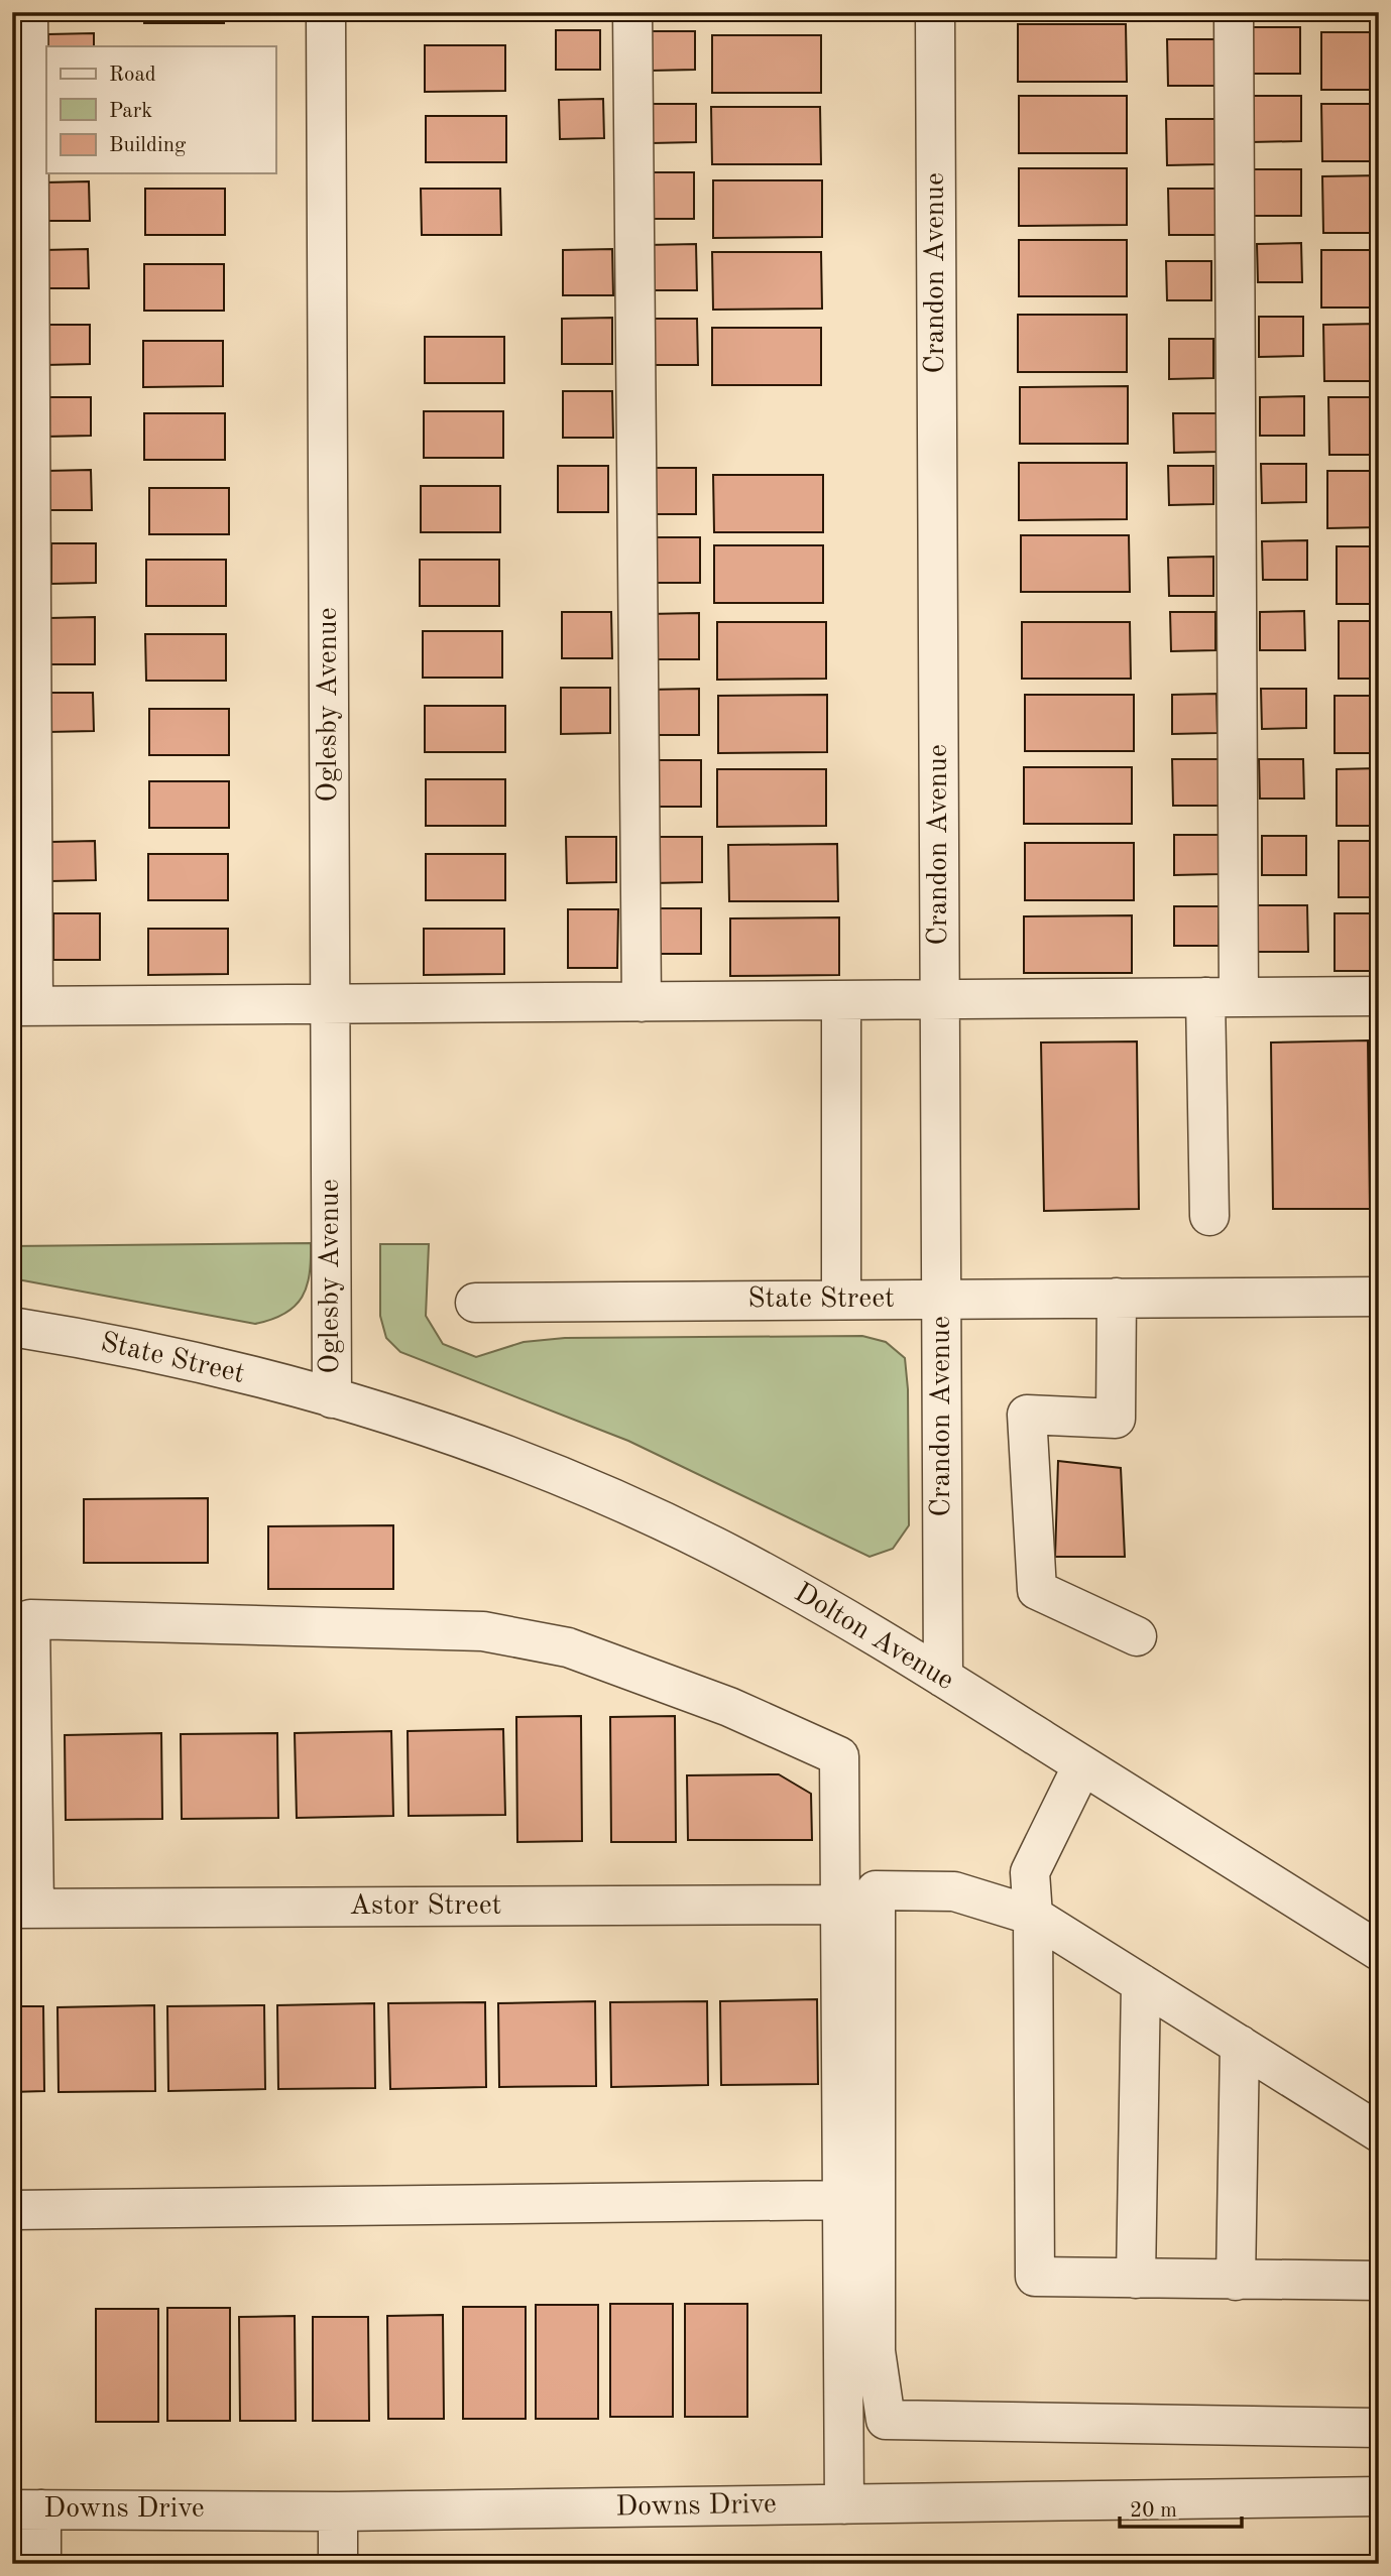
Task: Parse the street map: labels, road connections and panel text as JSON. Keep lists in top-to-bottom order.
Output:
{
  "streets": {
    "street": [
      "Crandon Avenue",
      "Oglesby Avenue",
      "State Street",
      "Dolton Avenue",
      "Astor Street",
      "Downs Drive"
    ]
  },
  "crossings": [
    ["Crandon Avenue", "State Street"],
    ["Crandon Avenue", "Dolton Avenue"],
    ["Oglesby Avenue", "State Street"],
    ["Oglesby Avenue", "Dolton Avenue"],
    ["State Street", "Dolton Avenue"]
  ],
  "legend": ["Road", "Park", "Building"],
  "scale_bar": "20 m"
}
